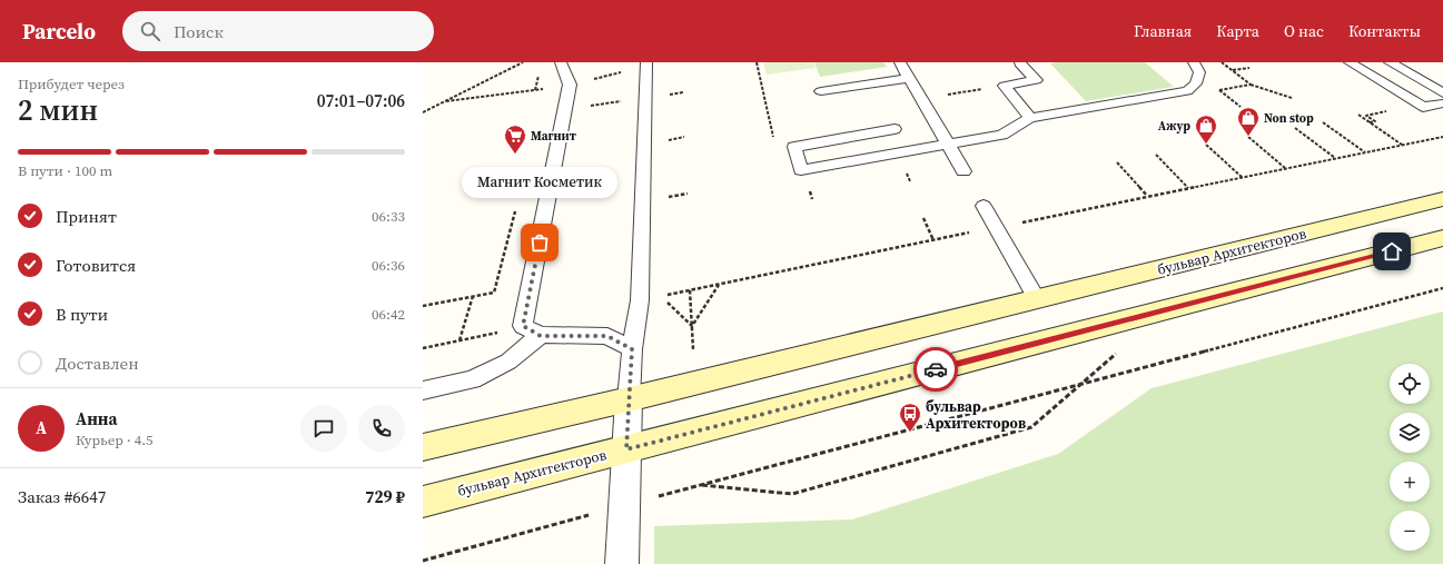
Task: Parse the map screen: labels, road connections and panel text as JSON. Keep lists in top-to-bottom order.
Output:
{
  "streets": {
    "main road": ["бульвар Архитекторов"]
  },
  "places": {
    "shop": ["Non stop", "Ажур"],
    "supermarket": ["Магнит"],
    "other": ["Магнит Косметик"],
    "bus stop": ["бульвар Архитекторов"]
  },
  "page": {
    "header": "Parcelo",
    "search": "Поиск",
    "nav": [
      "Главная",
      "Карта",
      "О нас",
      "Контакты"
    ],
    "heading": ["2 мин", "Прибудет через", "07:01–07:06"],
    "panel": [
      "Анна",
      "Курьер · 4.5",
      "Заказ #6647",
      "729 ₽"
    ],
    "bar": "В пути · 100 m",
    "bubble": "Магнит Косметик",
    "list": [
      ["Принят", "06:33"],
      ["Готовится", "06:36"],
      ["В пути", "06:42"],
      "Доставлен"
    ],
    "map_buttons": ["+", "−"],
    "round": "А"
  }
}
